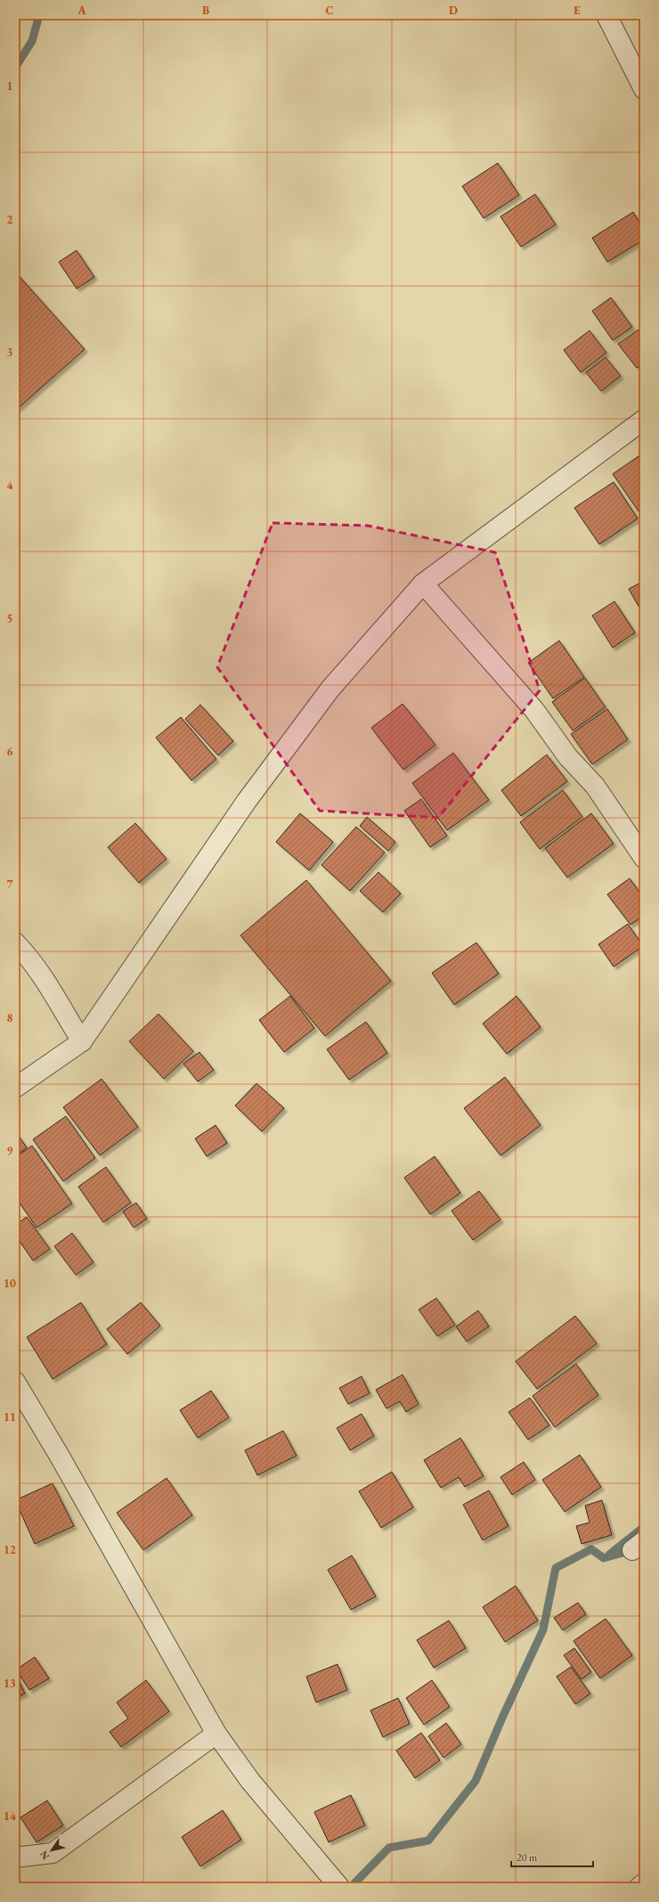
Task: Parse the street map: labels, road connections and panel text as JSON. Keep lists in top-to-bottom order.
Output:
{
  "scale_bar": "20 m",
  "north": "bottom left",
  "grid": {
    "columns": [
      "A",
      "B",
      "C",
      "D",
      "E"
    ],
    "rows": [
      "1",
      "2",
      "3",
      "4",
      "5",
      "6",
      "7",
      "8",
      "9",
      "10",
      "11",
      "12",
      "13",
      "14"
    ]
  }
}
